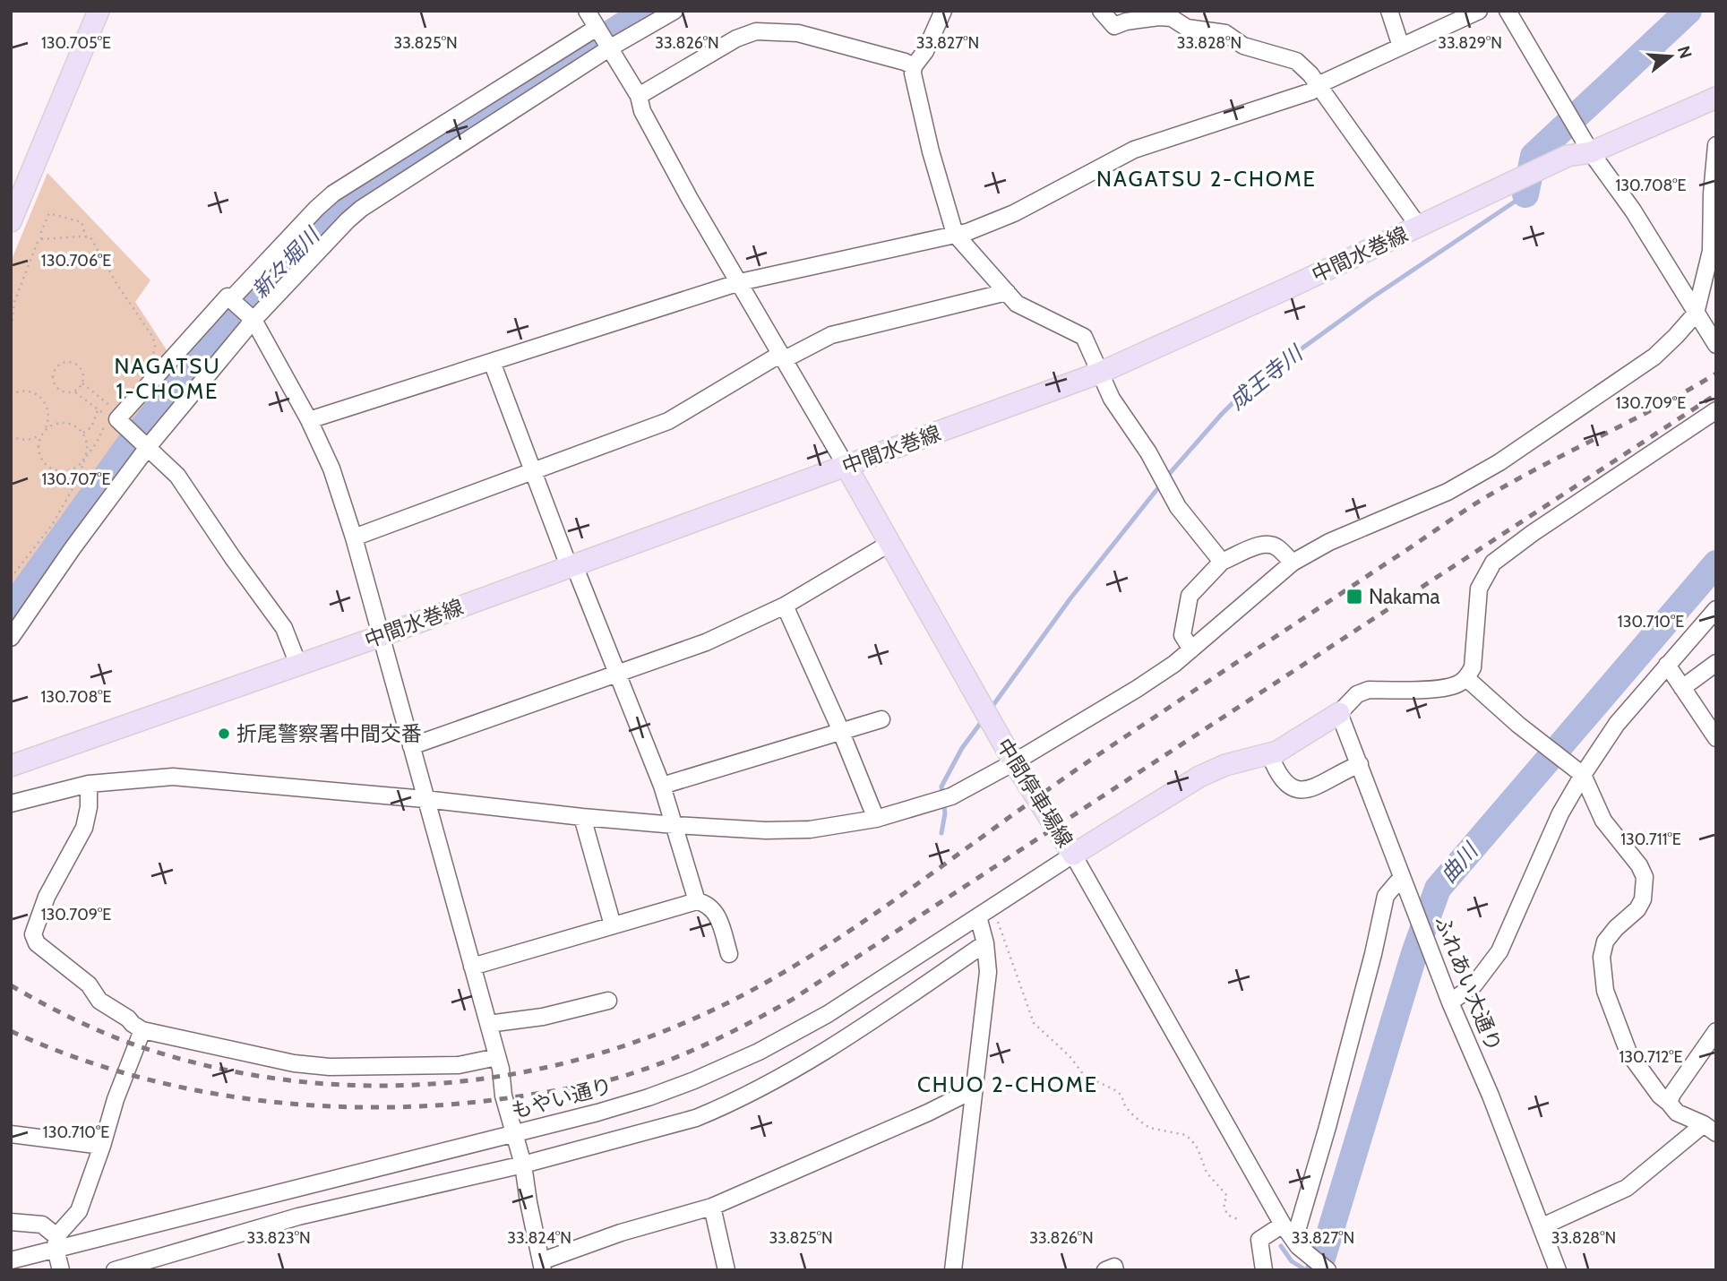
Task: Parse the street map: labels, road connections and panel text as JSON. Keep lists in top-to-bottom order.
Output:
{
  "streets": {
    "main road": ["中間水巻線", "中間停車場線"],
    "street": ["ふれあい大通り", "もやい通り"]
  },
  "crossings": [
    ["中間水巻線", "中間停車場線"],
    ["中間停車場線", "ふれあい大通り"],
    ["中間停車場線", "もやい通り"]
  ],
  "districts": ["NAGATSU 2-CHOME", "NAGATSU 1-CHOME", "CHUO 2-CHOME"],
  "water": ["新々堀川", "成王寺川", "曲川"],
  "places": {
    "transit": ["Nakama"],
    "other": ["折尾警察署中間交番"]
  },
  "north": "right",
  "coordinates": [
    "130.705°E",
    "33.825°N",
    "33.826°N",
    "33.827°N",
    "33.828°N",
    "33.829°N",
    "130.708°E",
    "130.706°E",
    "130.709°E",
    "130.707°E",
    "130.710°E",
    "130.711°E",
    "130.712°E",
    "33.823°N",
    "33.824°N"
  ]
}
